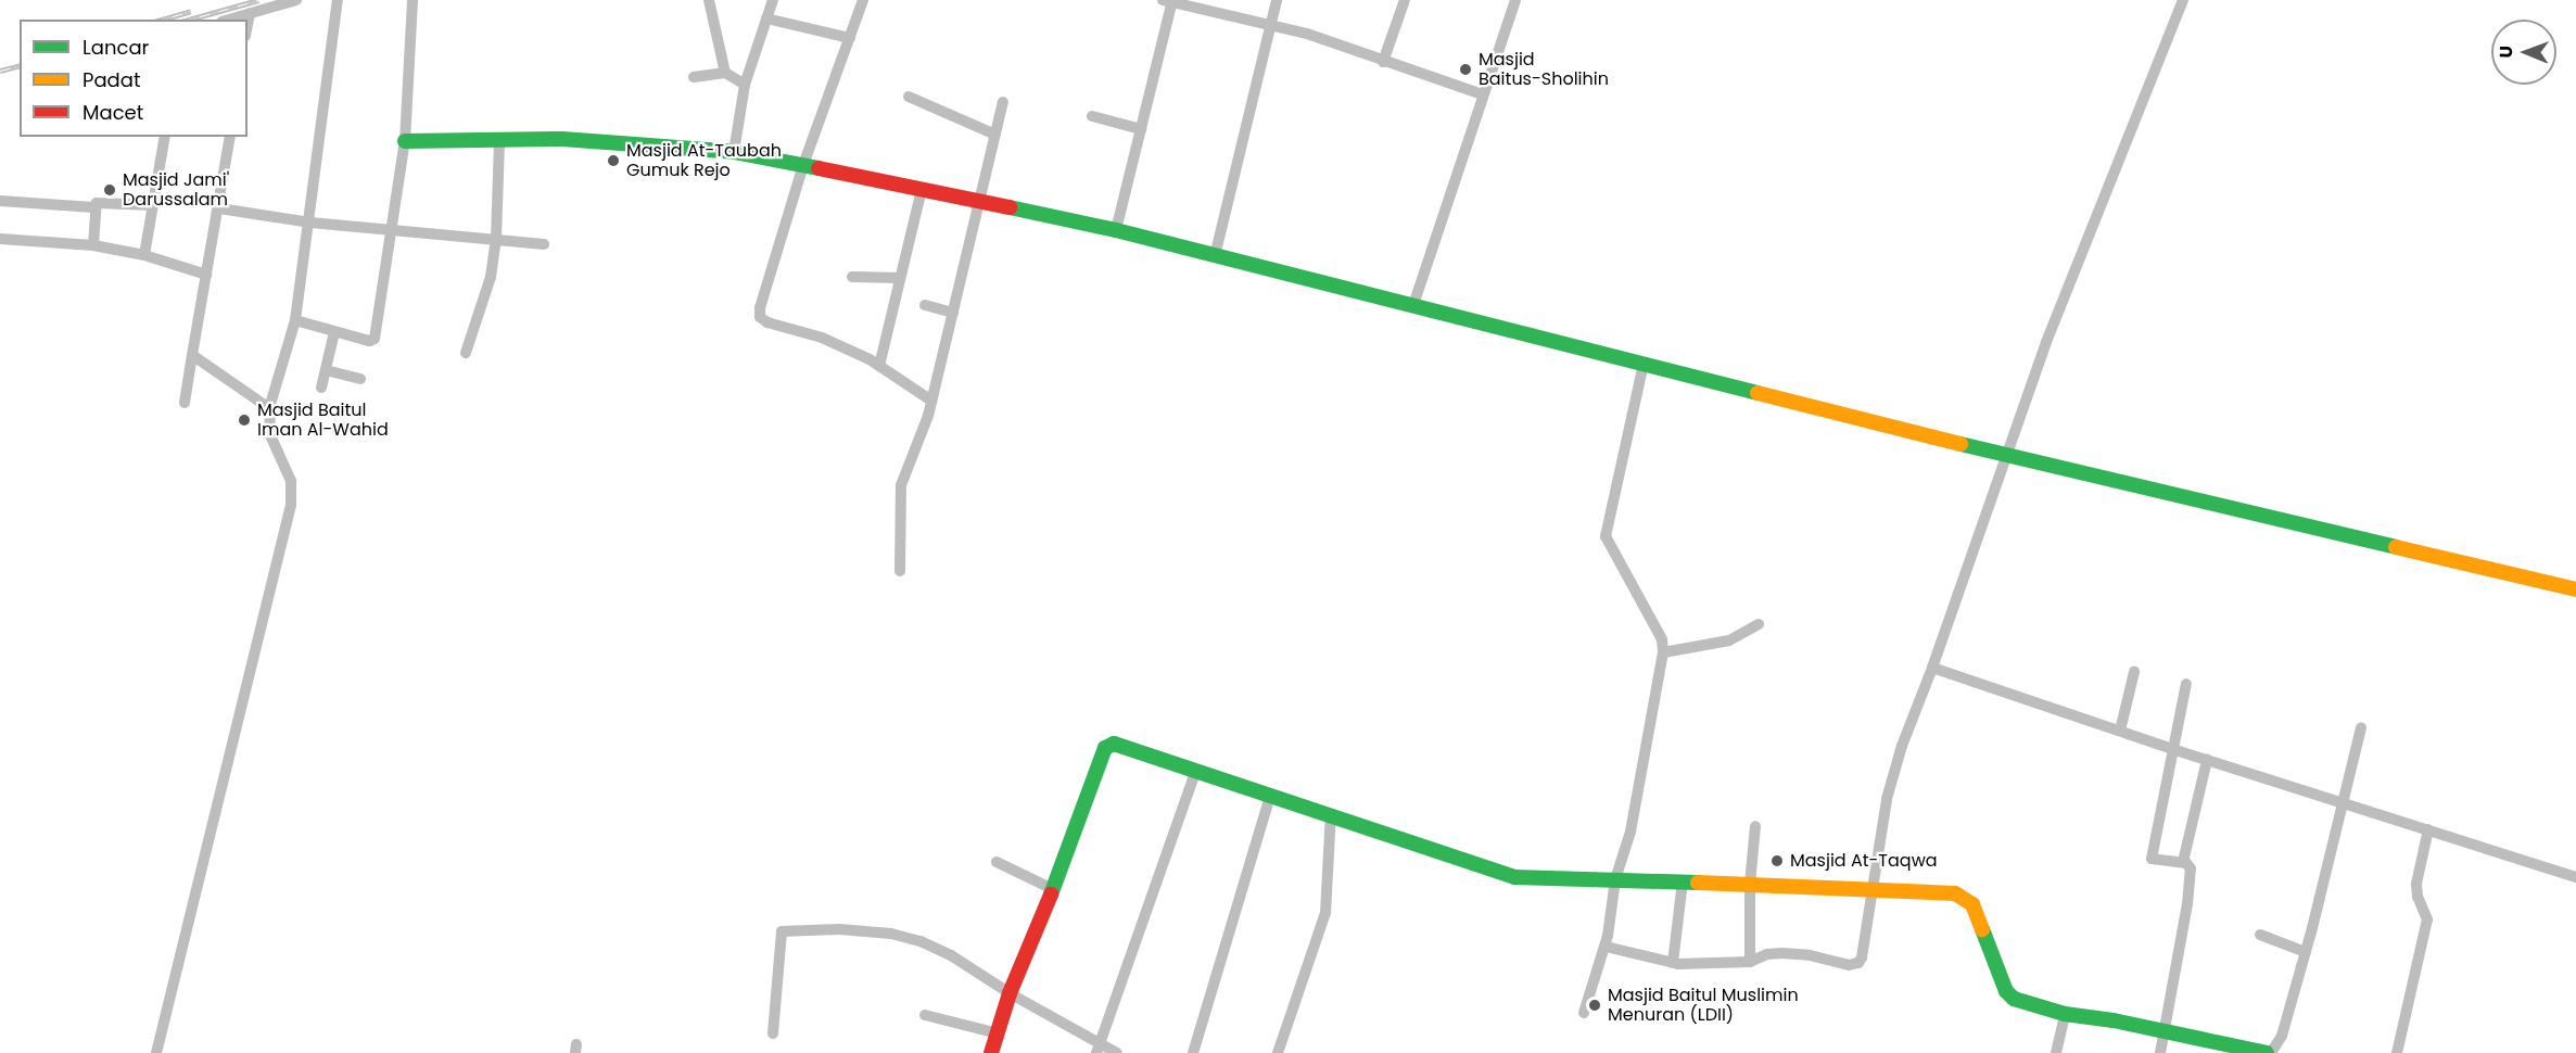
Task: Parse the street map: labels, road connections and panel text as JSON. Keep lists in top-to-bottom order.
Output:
{
  "places": [
    "Masjid Baitus-Sholihin",
    "Masjid At-Taubah Gumuk Rejo",
    "Masjid Jami' Darussalam",
    "Masjid Baitul Iman Al-Wahid",
    "Masjid At-Taqwa",
    "Masjid Baitul Muslimin Menuran (LDII)"
  ],
  "legend": ["Lancar", "Padat", "Macet"],
  "north": "left"
}
